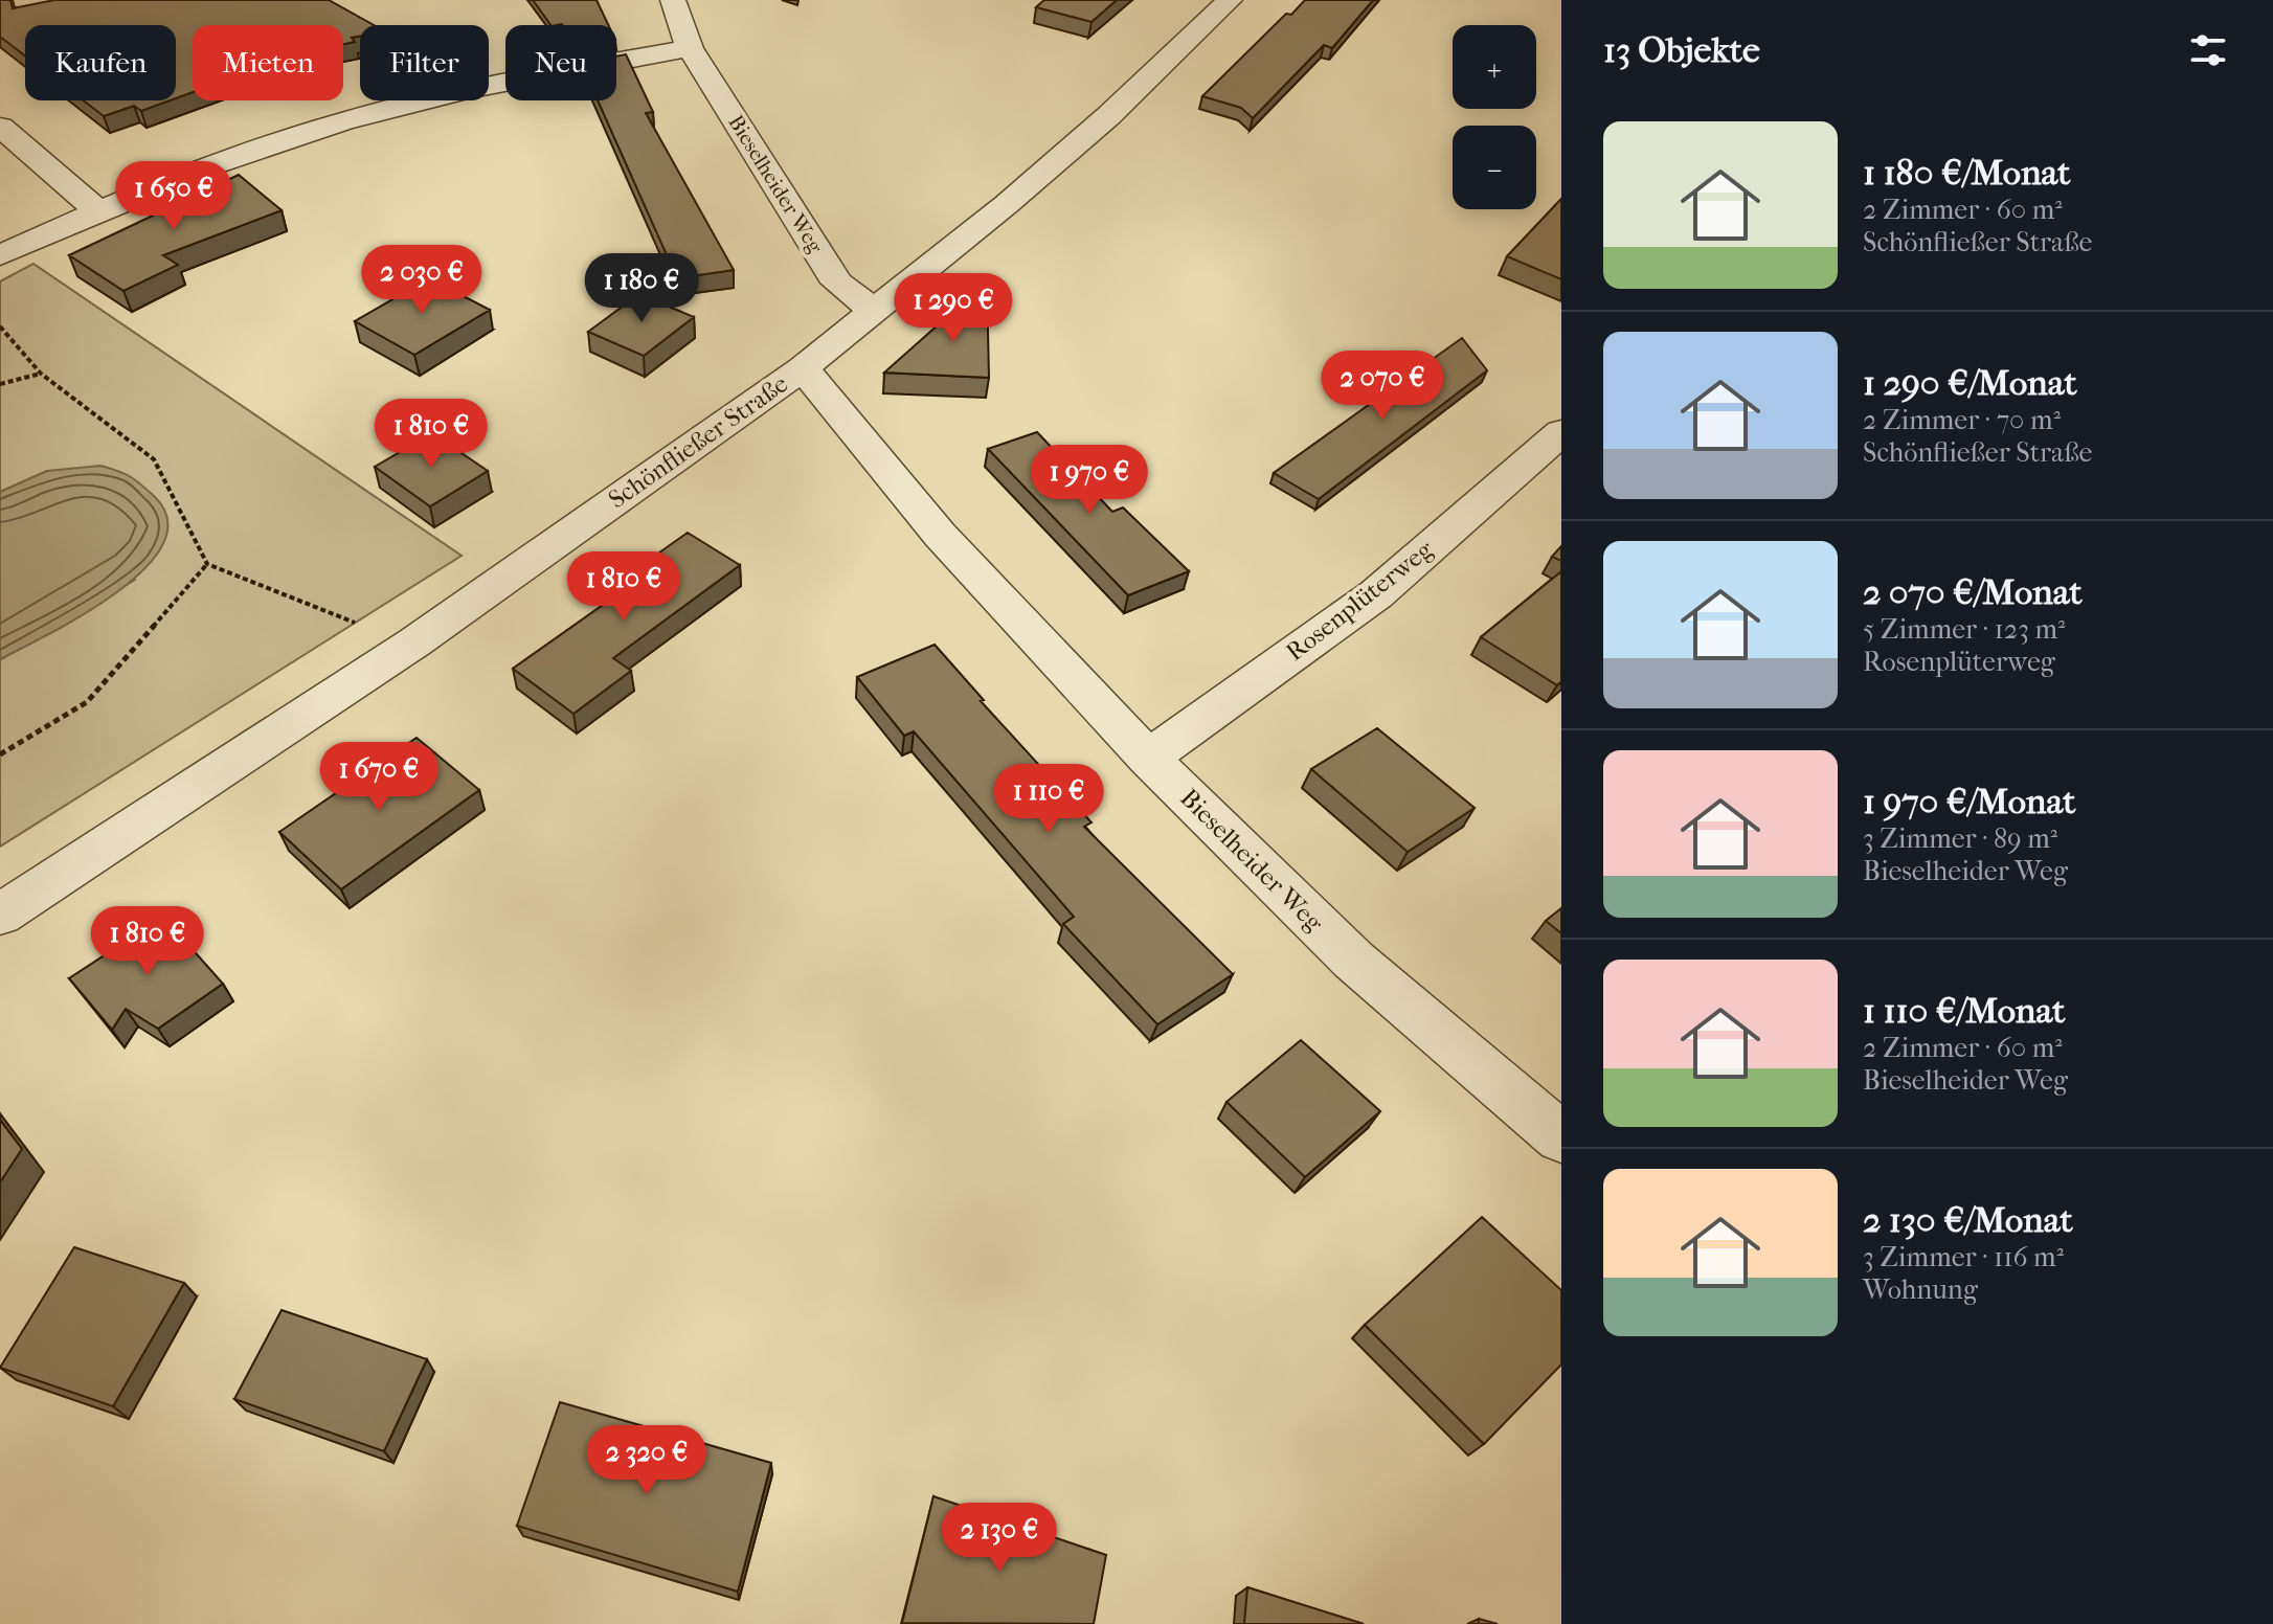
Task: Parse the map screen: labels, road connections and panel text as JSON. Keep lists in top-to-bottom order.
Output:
{
  "streets": {
    "street": ["Bieselheider Weg", "Schönfließer Straße", "Rosenplüterweg"]
  },
  "crossings": [
    ["Bieselheider Weg", "Schönfließer Straße"],
    ["Bieselheider Weg", "Rosenplüterweg"]
  ],
  "page": {
    "heading": "13 Objekte",
    "map_buttons": ["+", "−"],
    "chip": [
      "Kaufen",
      "Mieten",
      "Filter",
      "Neu"
    ],
    "list": [
      {
        "name": "1 180 €/Monat",
        "note": "2 Zimmer · 60 m² · Schönfließer Straße"
      },
      {
        "name": "1 290 €/Monat",
        "note": "2 Zimmer · 70 m² · Schönfließer Straße"
      },
      {
        "name": "2 070 €/Monat",
        "note": "5 Zimmer · 123 m² · Rosenplüterweg"
      },
      {
        "name": "1 970 €/Monat",
        "note": "3 Zimmer · 89 m² · Bieselheider Weg"
      },
      {
        "name": "1 110 €/Monat",
        "note": "2 Zimmer · 60 m² · Bieselheider Weg"
      },
      {
        "name": "2 130 €/Monat",
        "note": "3 Zimmer · 116 m² · Wohnung"
      }
    ],
    "price": [
      "1 650 €",
      "2 030 €",
      "1 180 €",
      "1 290 €",
      "2 070 €",
      "1 810 €",
      "1 970 €",
      "1 810 €",
      "1 670 €",
      "1 110 €",
      "1 810 €",
      "2 320 €",
      "2 130 €"
    ]
  }
}
